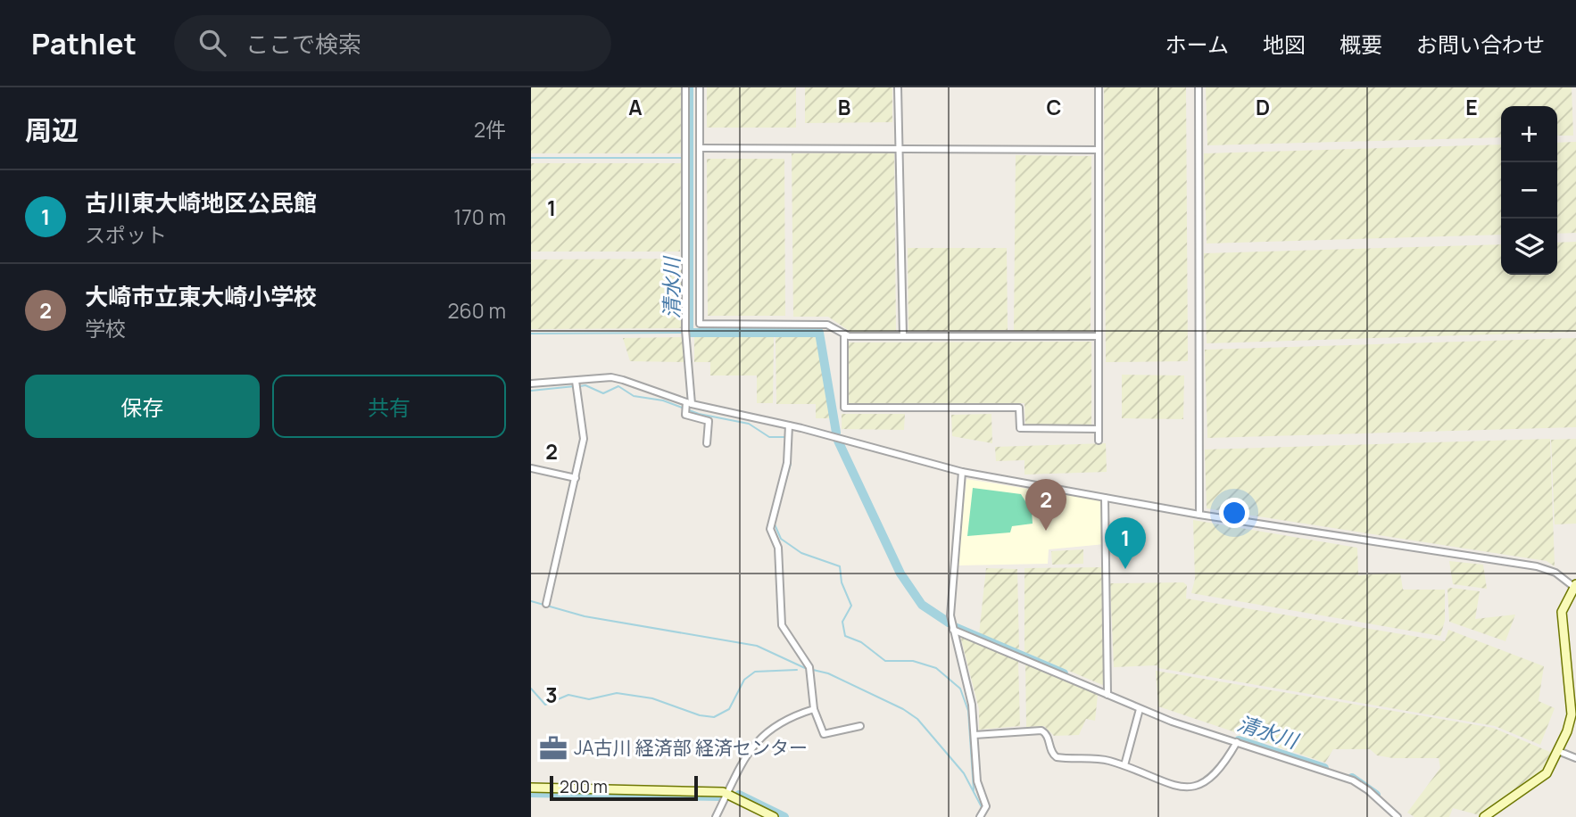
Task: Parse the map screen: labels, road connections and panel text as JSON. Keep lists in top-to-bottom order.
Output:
{
  "water": ["清水川"],
  "places": {
    "office": ["JA古川 経済部 経済センター"]
  },
  "scale_bar": "200 m",
  "page": {
    "header": "Pathlet",
    "search": "ここで検索",
    "nav": [
      "ホーム",
      "地図",
      "概要",
      "お問い合わせ"
    ],
    "heading": ["周辺", "2件"],
    "map_buttons": ["+", "−"],
    "list": [
      {
        "mark": "1",
        "name": "古川東大崎地区公民館",
        "note": "スポット",
        "value": "170 m"
      },
      {
        "mark": "2",
        "name": "大崎市立東大崎小学校",
        "note": "学校",
        "value": "260 m"
      }
    ],
    "buttons": ["保存", "共有"],
    "pins": ["2", "1"],
    "scale": "200 m"
  },
  "grid": {
    "columns": [
      "A",
      "B",
      "C",
      "D",
      "E"
    ],
    "rows": ["1", "2", "3"]
  }
}
